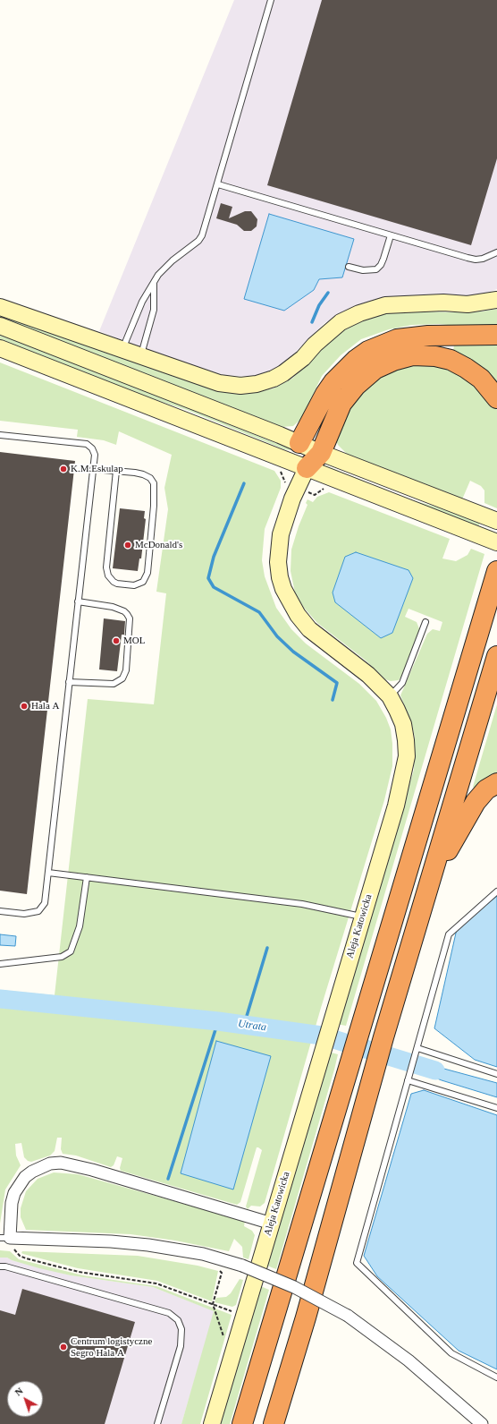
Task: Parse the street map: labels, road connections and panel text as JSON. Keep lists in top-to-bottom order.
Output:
{
  "streets": {
    "street": ["Aleja Katowicka"]
  },
  "water": ["Utrata"],
  "places": [
    "K.M.Eskulap",
    "McDonald's",
    "MOL",
    "Hala A",
    "Centrum logistyczne Segro Hala A"
  ],
  "north": "top left"
}
